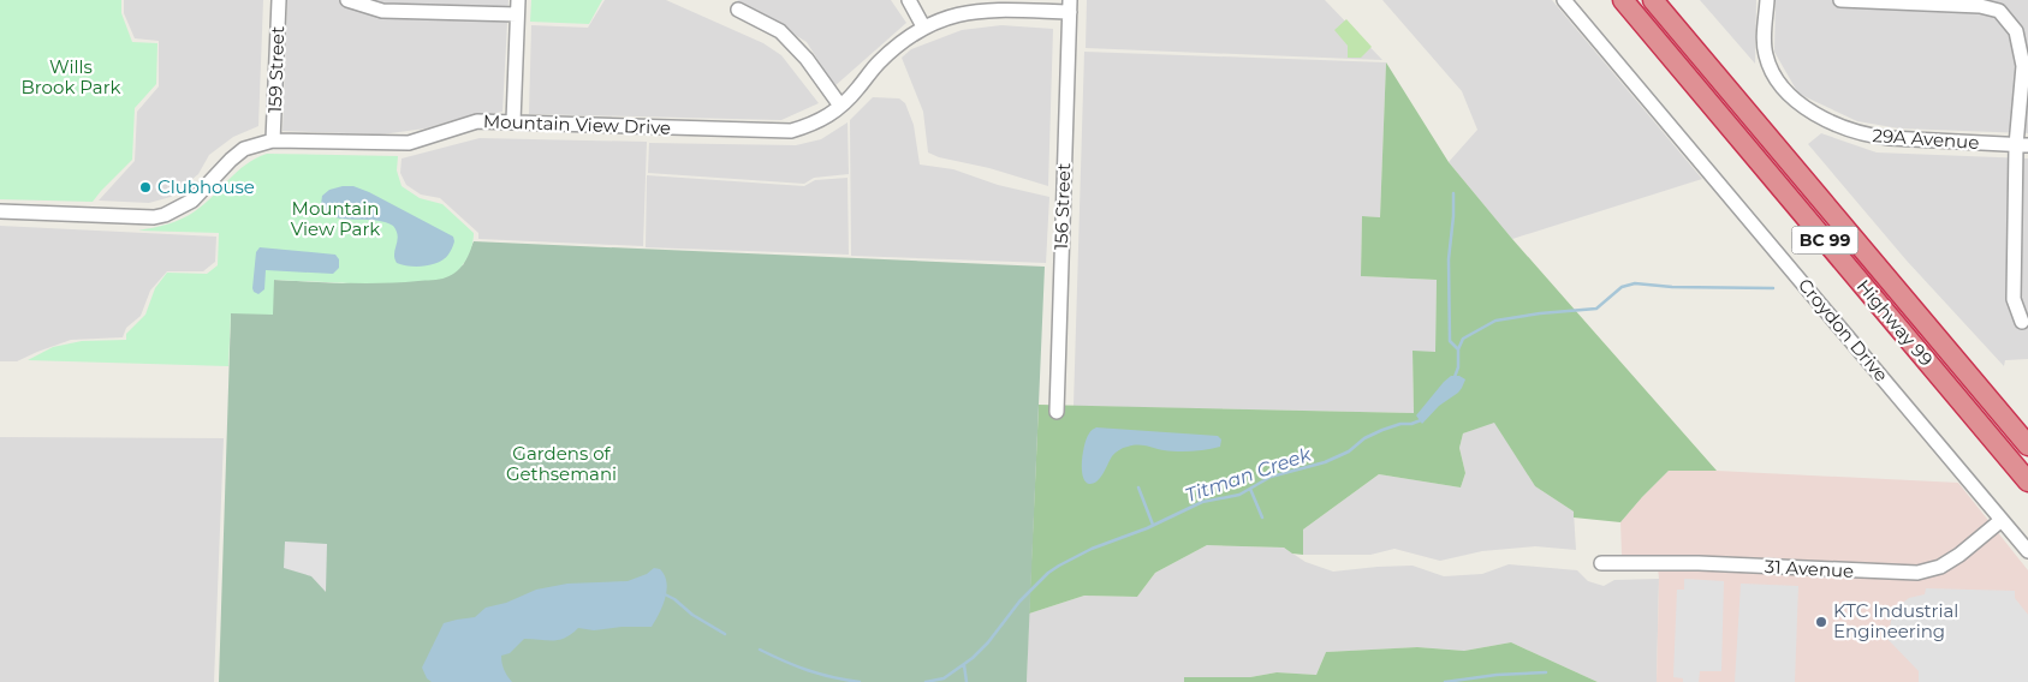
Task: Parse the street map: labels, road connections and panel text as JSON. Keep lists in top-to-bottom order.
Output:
{
  "streets": {
    "highway": ["BC 99", "Highway 99"],
    "street": [
      "159 Street",
      "Mountain View Drive",
      "29A Avenue",
      "156 Street",
      "Croydon Drive",
      "31 Avenue"
    ]
  },
  "crossings": [
    ["159 Street", "Mountain View Drive"],
    ["Mountain View Drive", "156 Street"],
    ["Croydon Drive", "31 Avenue"]
  ],
  "water": ["Titman Creek"],
  "parks": ["Wills Brook Park", "Mountain View Park", "Gardens of Gethsemani"],
  "places": ["Clubhouse", "KTC Industrial Engineering"]
}
